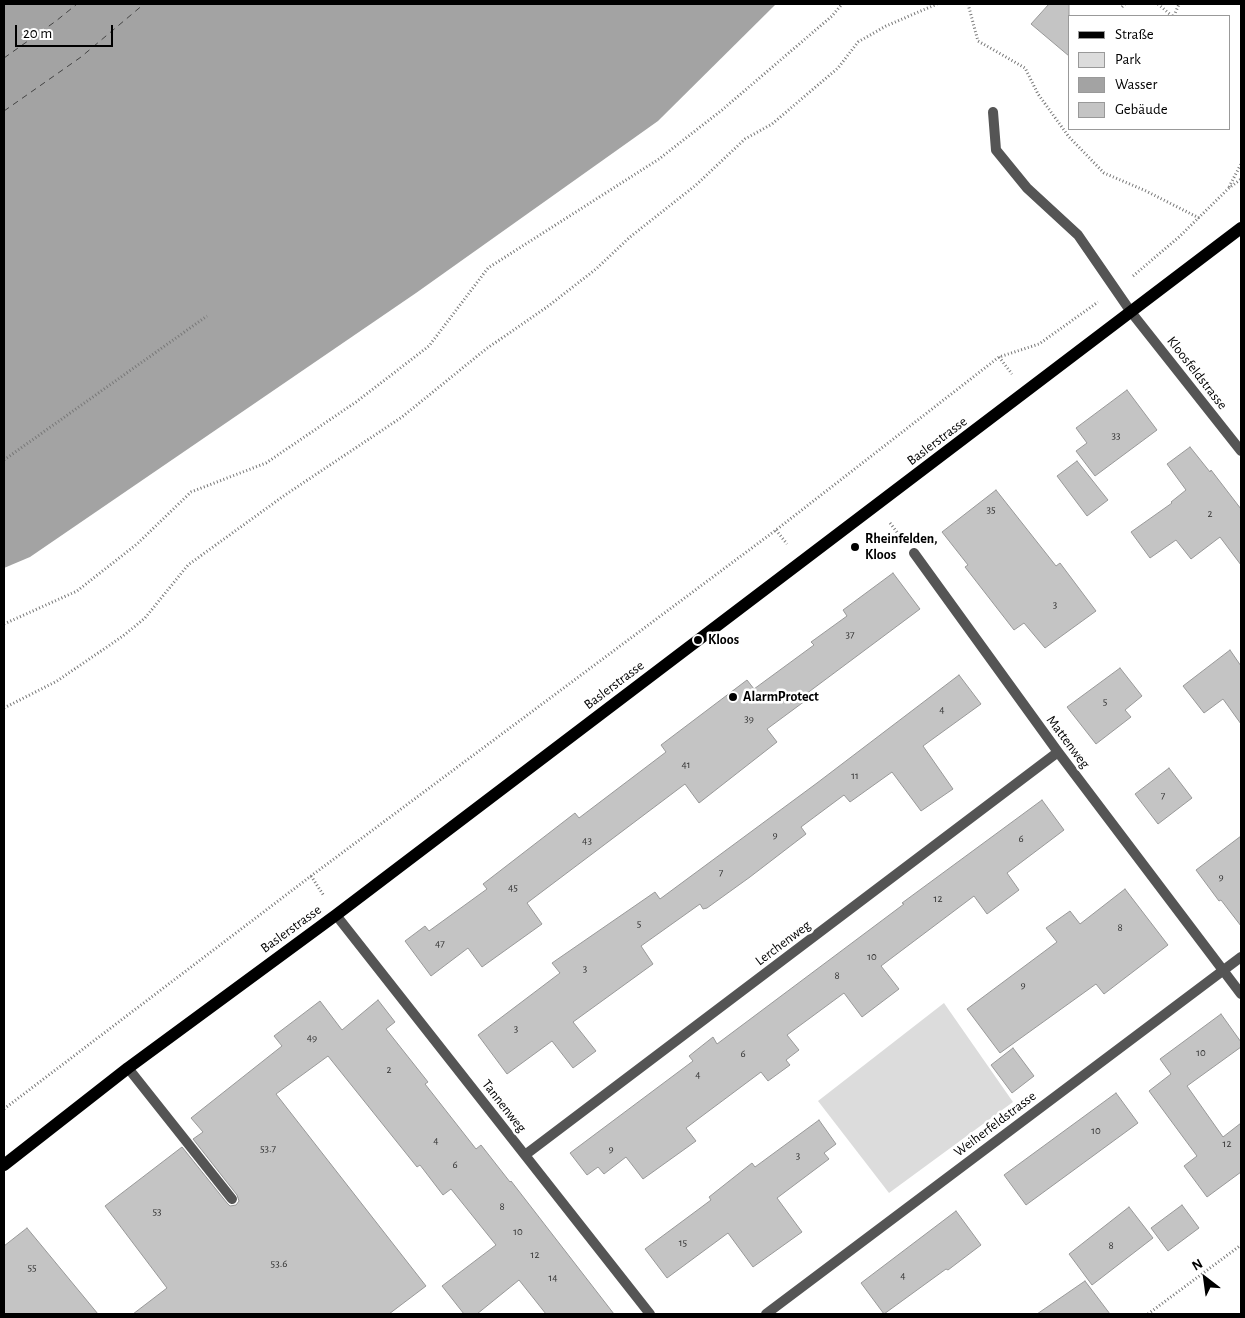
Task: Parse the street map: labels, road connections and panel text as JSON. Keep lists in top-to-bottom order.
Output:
{
  "streets": {
    "main road": ["Baslerstrasse"],
    "street": [
      "Kloosfeldstrasse",
      "Mattenweg",
      "Lerchenweg",
      "Tannenweg",
      "Weiherfeldstrasse"
    ]
  },
  "crossings": [
    ["Kloosfeldstrasse", "Baslerstrasse"],
    ["Baslerstrasse", "Tannenweg"],
    ["Mattenweg", "Lerchenweg"],
    ["Mattenweg", "Weiherfeldstrasse"],
    ["Lerchenweg", "Tannenweg"]
  ],
  "places": ["Rheinfelden, Kloos", "Kloos", "AlarmProtect"],
  "house_numbers": [
    "33",
    "35",
    "2",
    "3",
    "37",
    "5",
    "4",
    "39",
    "41",
    "11",
    "7",
    "9",
    "6",
    "43",
    "7",
    "9",
    "45",
    "12",
    "5",
    "8",
    "47",
    "10",
    "3",
    "8",
    "9",
    "3",
    "49",
    "10",
    "6",
    "2",
    "4",
    "10",
    "4",
    "12",
    "53.7",
    "9",
    "3",
    "6",
    "8",
    "53",
    "10",
    "15",
    "8",
    "12",
    "53.6",
    "55",
    "4",
    "14"
  ],
  "legend": [
    "Straße",
    "Park",
    "Wasser",
    "Gebäude"
  ],
  "scale_bar": "20 m",
  "north": "top left"
}
